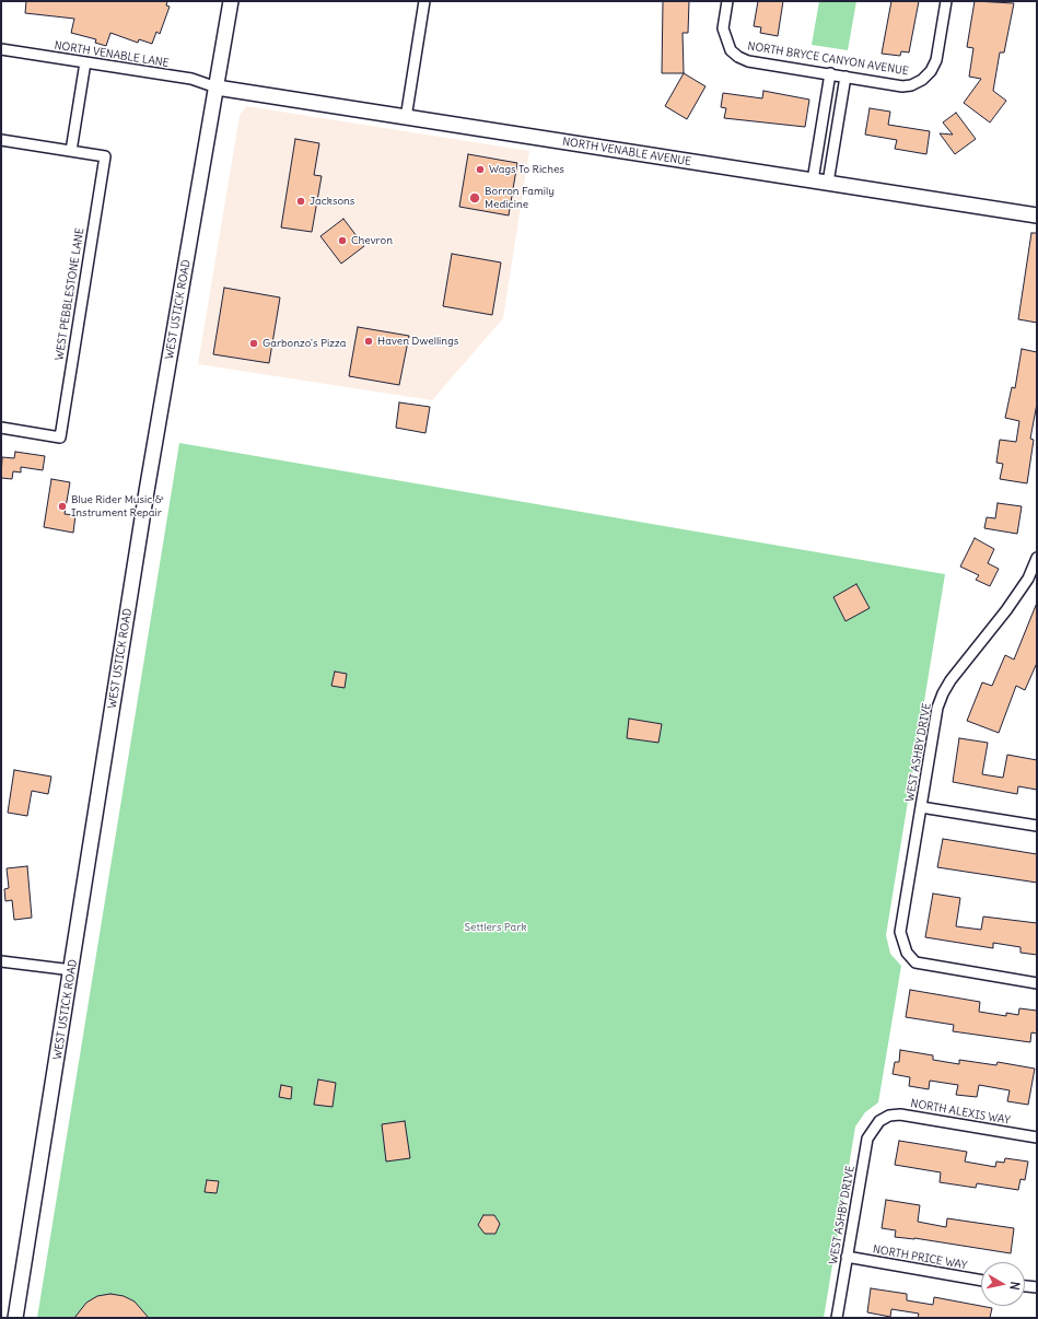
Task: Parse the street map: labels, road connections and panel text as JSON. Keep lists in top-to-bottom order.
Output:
{
  "streets": {
    "main road": ["NORTH VENABLE AVENUE", "WEST USTICK ROAD"],
    "street": [
      "NORTH VENABLE LANE",
      "NORTH BRYCE CANYON AVENUE",
      "WEST PEBBLESTONE LANE",
      "WEST ASHBY DRIVE",
      "NORTH ALEXIS WAY",
      "NORTH PRICE WAY"
    ]
  },
  "crossings": [
    ["NORTH VENABLE LANE", "NORTH VENABLE AVENUE"],
    ["NORTH VENABLE LANE", "WEST USTICK ROAD"],
    ["NORTH VENABLE AVENUE", "WEST USTICK ROAD"],
    ["WEST ASHBY DRIVE", "NORTH ALEXIS WAY"],
    ["WEST ASHBY DRIVE", "NORTH PRICE WAY"]
  ],
  "parks": ["Settlers Park"],
  "places": [
    "Wags To Riches",
    "Borron Family Medicine",
    "Jacksons",
    "Chevron",
    "Haven Dwellings",
    "Garbonzo's Pizza",
    "Blue Rider Music & Instrument Repair"
  ],
  "north": "right"
}
